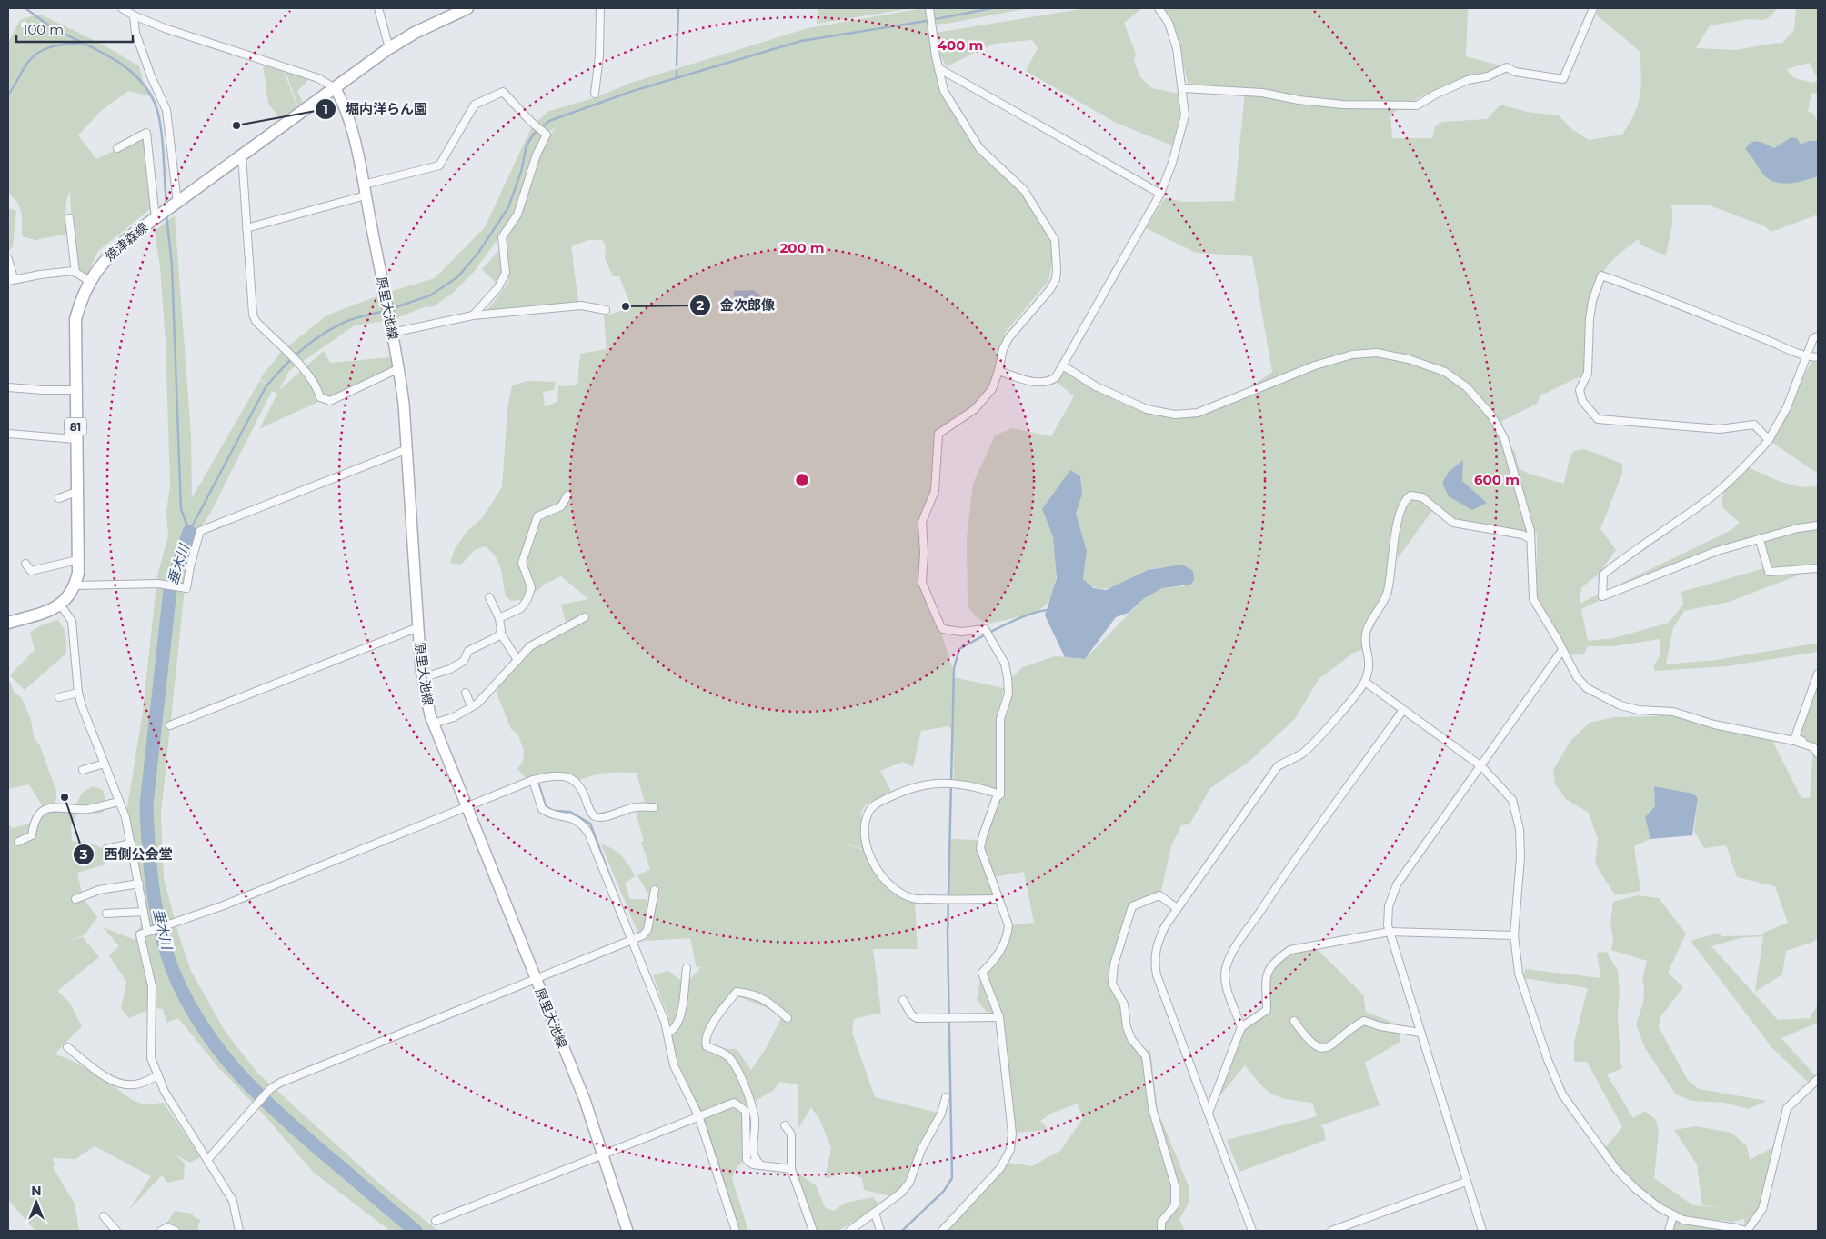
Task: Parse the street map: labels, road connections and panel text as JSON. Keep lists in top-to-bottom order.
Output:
{
  "streets": {
    "main road": ["焼津森線", "原里大池線", "81"]
  },
  "crossings": [
    ["焼津森線", "原里大池線"]
  ],
  "water": ["垂木川"],
  "places": ["堀内洋らん園", "金次郎像", "西側公会堂"],
  "scale_bar": "100 m",
  "north": "top",
  "rings": ["400 m", "200 m", "600 m"]
}
